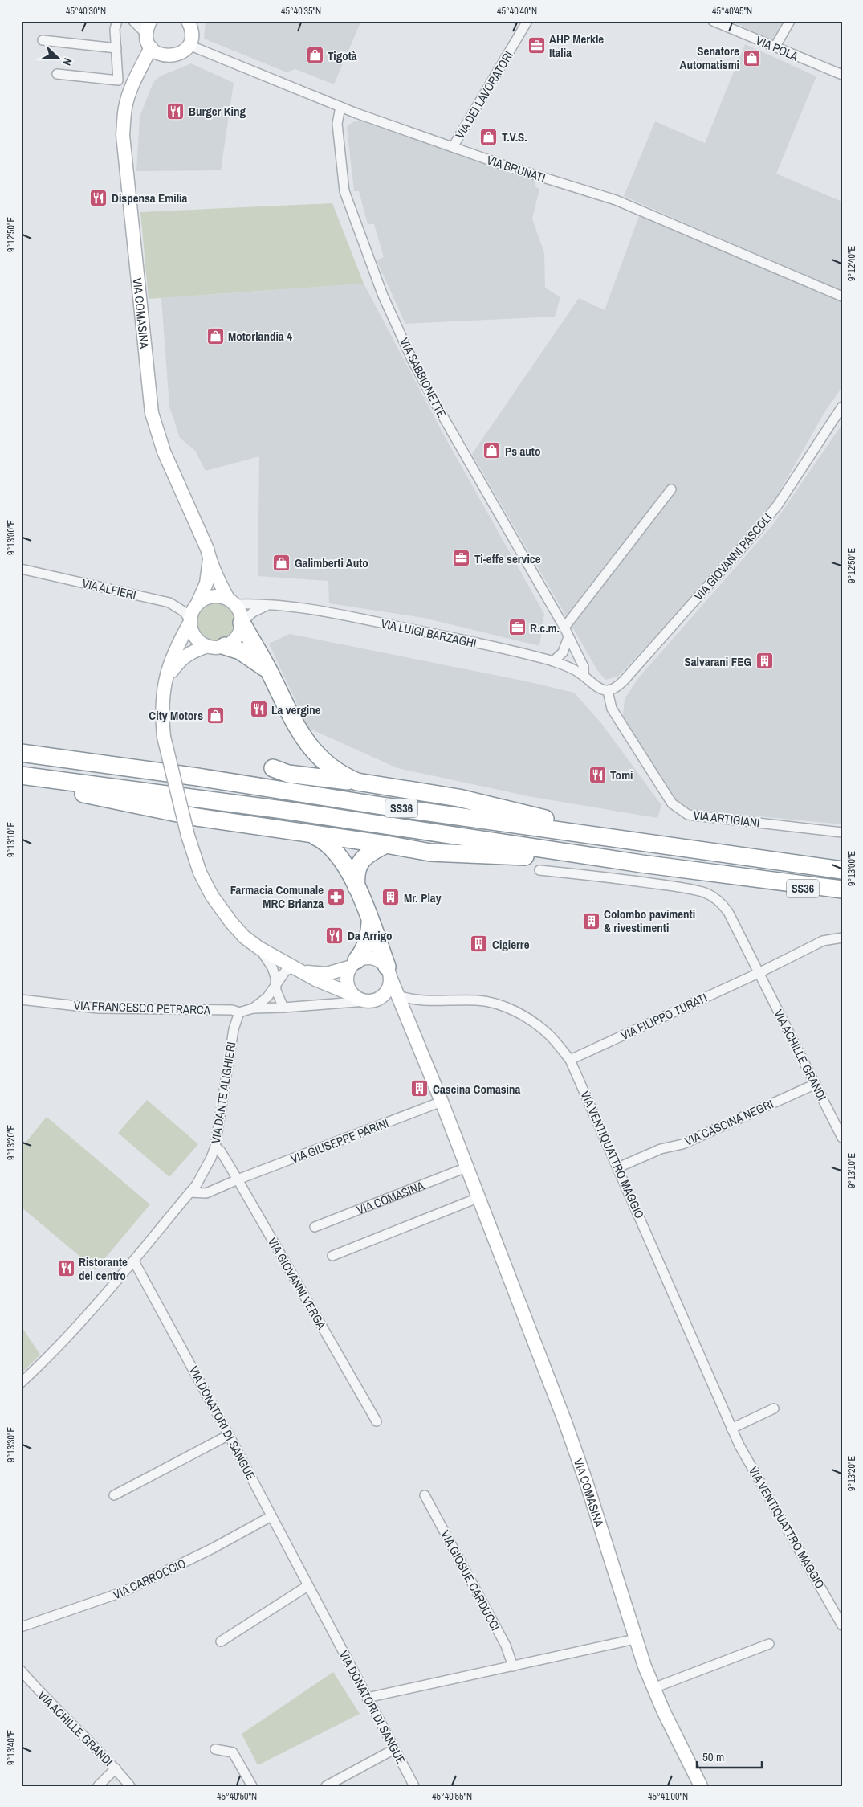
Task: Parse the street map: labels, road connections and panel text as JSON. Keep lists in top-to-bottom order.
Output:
{
  "streets": {
    "highway": ["SS36"],
    "main road": ["VIA COMASINA"],
    "street": [
      "VIA POLA",
      "VIA DEI LAVORATORI",
      "VIA BRUNATI",
      "VIA SABBIONETTE",
      "VIA GIOVANNI PASCOLI",
      "VIA ALFIERI",
      "VIA LUIGI BARZAGHI",
      "VIA ARTIGIANI",
      "VIA FRANCESCO PETRARCA",
      "VIA FILIPPO TURATI",
      "VIA ACHILLE GRANDI",
      "VIA DANTE ALIGHIERI",
      "VIA CASCINA NEGRI",
      "VIA GIUSEPPE PARINI",
      "VIA VENTIQUATTRO MAGGIO",
      "VIA GIOVANNI VERGA",
      "VIA DONATORI DI SANGUE",
      "VIA CARROCCIO",
      "VIA GIOSUÈ CARDUCCI"
    ]
  },
  "crossings": [
    ["VIA DEI LAVORATORI", "VIA BRUNATI"],
    ["VIA BRUNATI", "VIA SABBIONETTE"],
    ["VIA COMASINA", "VIA ALFIERI"],
    ["VIA COMASINA", "VIA LUIGI BARZAGHI"],
    ["VIA COMASINA", "VIA GIUSEPPE PARINI"],
    ["VIA COMASINA", "VIA VENTIQUATTRO MAGGIO"],
    ["VIA SABBIONETTE", "VIA LUIGI BARZAGHI"],
    ["VIA GIOVANNI PASCOLI", "VIA ARTIGIANI"],
    ["VIA ALFIERI", "VIA LUIGI BARZAGHI"],
    ["VIA FRANCESCO PETRARCA", "VIA DANTE ALIGHIERI"],
    ["VIA FILIPPO TURATI", "VIA ACHILLE GRANDI"],
    ["VIA FILIPPO TURATI", "VIA VENTIQUATTRO MAGGIO"],
    ["VIA ACHILLE GRANDI", "VIA CASCINA NEGRI"],
    ["VIA DANTE ALIGHIERI", "VIA GIUSEPPE PARINI"],
    ["VIA DANTE ALIGHIERI", "VIA GIOVANNI VERGA"],
    ["VIA DANTE ALIGHIERI", "VIA DONATORI DI SANGUE"],
    ["VIA CASCINA NEGRI", "VIA VENTIQUATTRO MAGGIO"],
    ["VIA GIUSEPPE PARINI", "VIA GIOVANNI VERGA"],
    ["VIA DONATORI DI SANGUE", "VIA CARROCCIO"]
  ],
  "places": {
    "office": ["AHP Merkle Italia", "Ti-effe service", "R.c.m."],
    "shop": [
      "Tigotà",
      "Senatore Automatismi",
      "T.V.S.",
      "Motorlandia 4",
      "Ps auto",
      "Galimberti Auto",
      "City Motors"
    ],
    "restaurant": [
      "Burger King",
      "Dispensa Emilia",
      "La vergine",
      "Tomi",
      "Da Arrigo",
      "Ristorante del centro"
    ],
    "building": [
      "Salvarani FEG",
      "Mr. Play",
      "Colombo pavimenti & rivestimenti",
      "Cigierre",
      "Cascina Comasina"
    ],
    "pharmacy": ["Farmacia Comunale MRC Brianza"]
  },
  "scale_bar": "50 m",
  "north": "right",
  "coordinates": [
    "45°40'30\"N",
    "45°40'35\"N",
    "45°40'40\"N",
    "45°40'45\"N",
    "9°12'50\"E",
    "9°12'40\"E",
    "9°13'00\"E",
    "9°13'10\"E",
    "9°13'20\"E",
    "9°13'30\"E",
    "9°13'40\"E",
    "45°40'50\"N",
    "45°40'55\"N",
    "45°41'00\"N"
  ]
}
